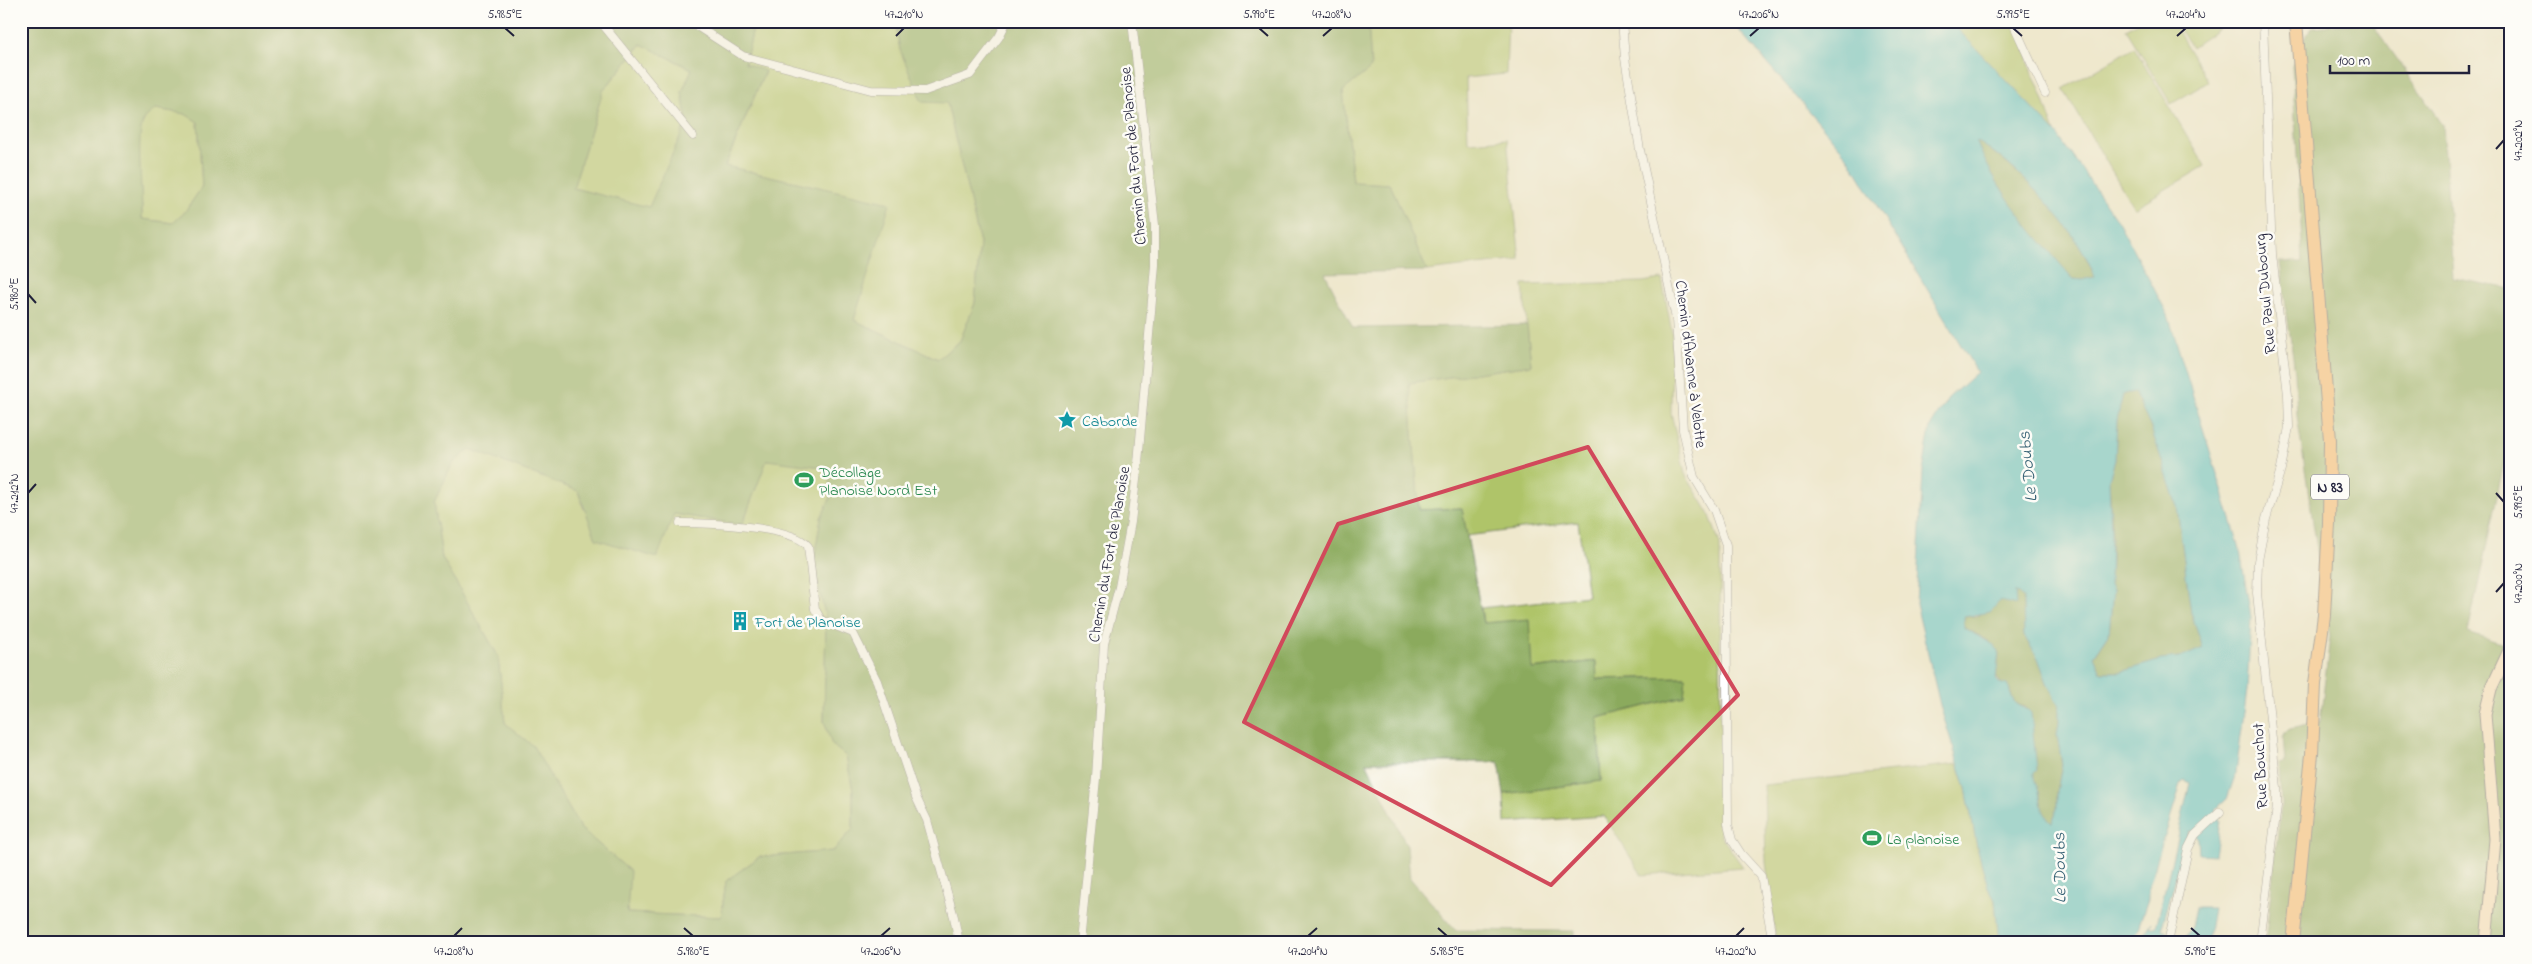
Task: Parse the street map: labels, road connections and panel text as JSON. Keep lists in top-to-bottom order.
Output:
{
  "streets": {
    "main road": ["N 83"],
    "street": [
      "Chemin du Fort de Planoise",
      "Rue Paul Dubourg",
      "Chemin d'Avanne à Velotte",
      "Rue Bouchot"
    ]
  },
  "crossings": [
    ["Rue Paul Dubourg", "Rue Bouchot"]
  ],
  "water": ["Le Doubs"],
  "places": {
    "place": ["Caborde"],
    "sports": ["Décollage Planoise Nord Est", "La planoise"],
    "building": ["Fort de Planoise"]
  },
  "scale_bar": "100 m",
  "coordinates": [
    "5.985°E",
    "47.210°N",
    "5.990°E",
    "47.208°N",
    "47.206°N",
    "5.995°E",
    "47.204°N",
    "47.202°N",
    "5.980°E",
    "47.212°N",
    "47.200°N"
  ]
}
